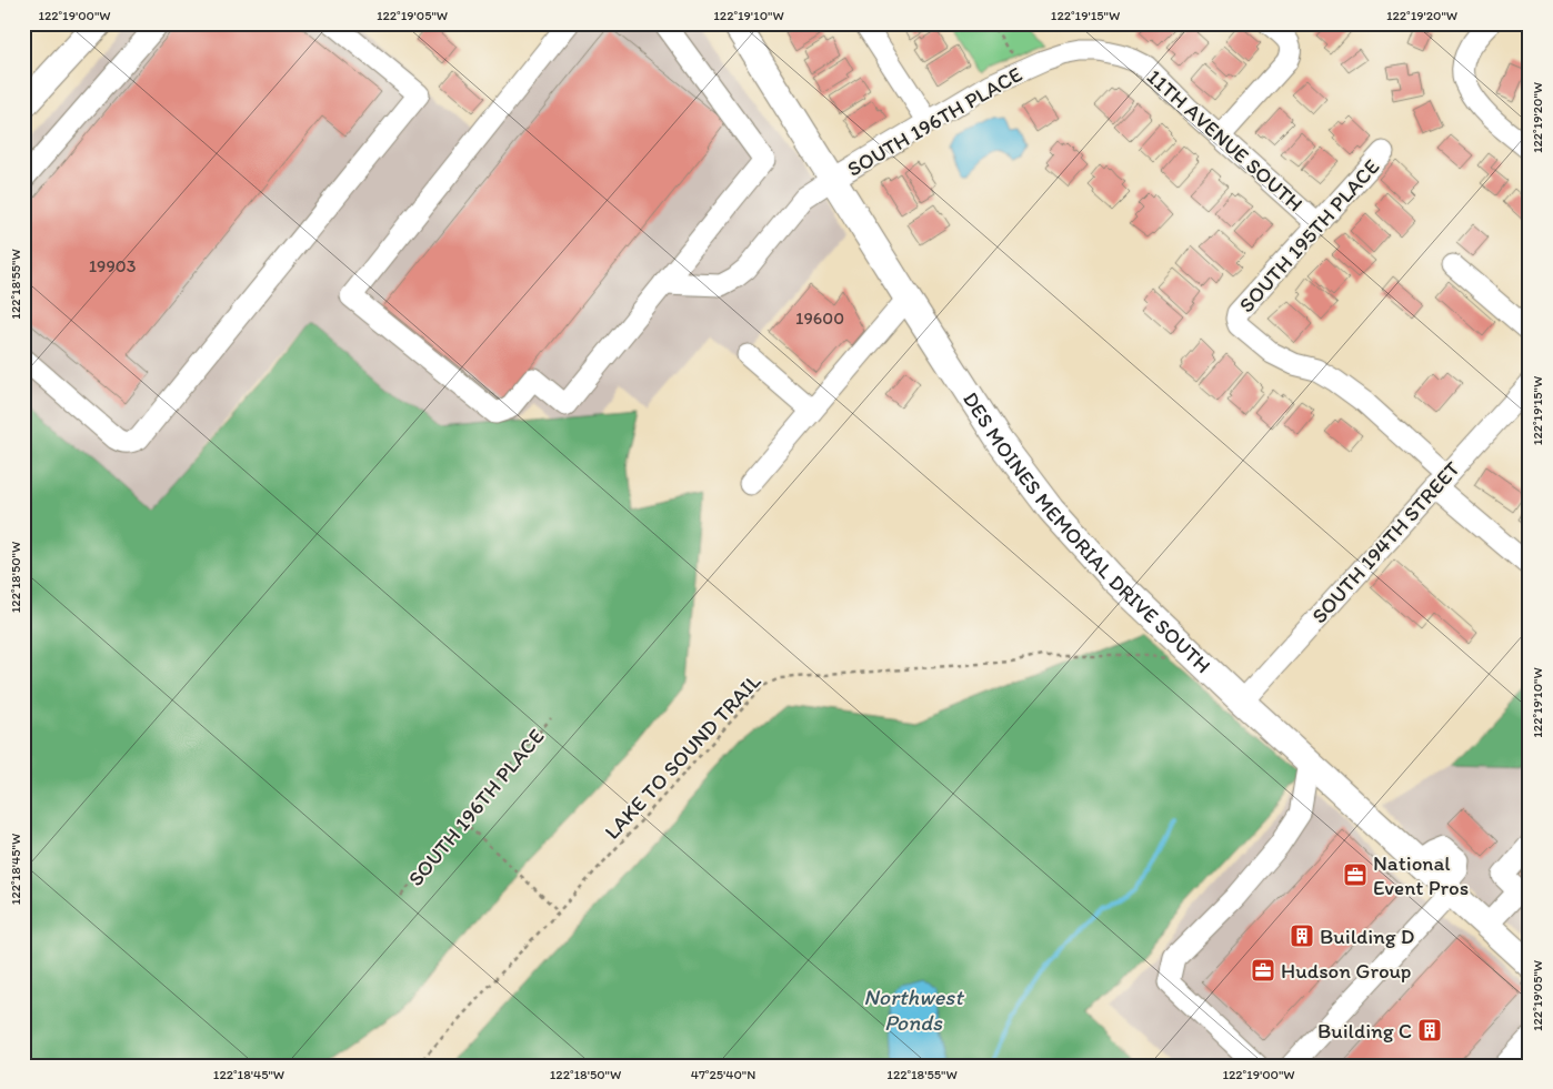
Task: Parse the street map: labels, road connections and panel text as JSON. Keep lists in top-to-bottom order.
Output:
{
  "streets": {
    "main road": ["DES MOINES MEMORIAL DRIVE SOUTH"],
    "street": [
      "SOUTH 196TH PLACE",
      "11TH AVENUE SOUTH",
      "SOUTH 195TH PLACE",
      "SOUTH 194TH STREET"
    ],
    "path": ["LAKE TO SOUND TRAIL"]
  },
  "crossings": [
    ["SOUTH 196TH PLACE", "11TH AVENUE SOUTH"],
    ["SOUTH 196TH PLACE", "DES MOINES MEMORIAL DRIVE SOUTH"],
    ["11TH AVENUE SOUTH", "SOUTH 195TH PLACE"],
    ["SOUTH 195TH PLACE", "SOUTH 194TH STREET"],
    ["DES MOINES MEMORIAL DRIVE SOUTH", "SOUTH 194TH STREET"]
  ],
  "water": ["Northwest Ponds"],
  "places": {
    "office": ["National Event Pros", "Hudson Group"],
    "building": ["Building D", "Building C"]
  },
  "house_numbers": ["19903", "19600"],
  "coordinates": [
    "122°19'00\"W",
    "122°19'05\"W",
    "122°19'10\"W",
    "122°19'15\"W",
    "122°19'20\"W",
    "122°18'55\"W",
    "122°18'50\"W",
    "122°18'45\"W",
    "47°25'40\"N"
  ]
}
